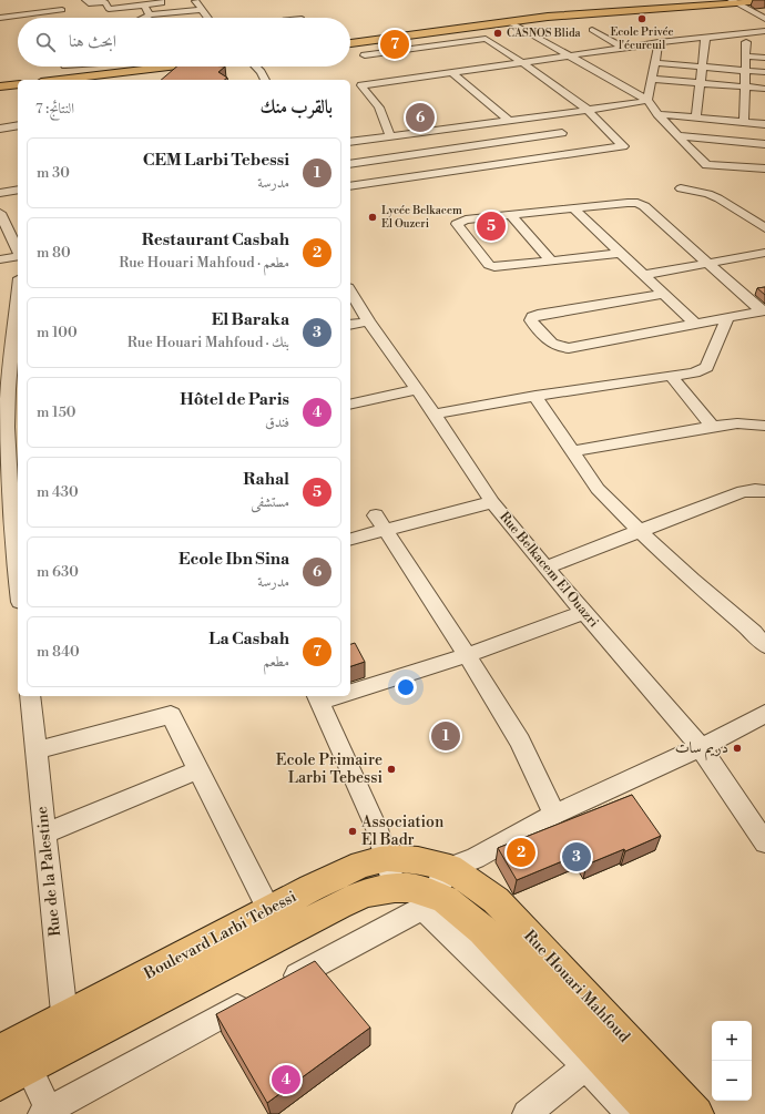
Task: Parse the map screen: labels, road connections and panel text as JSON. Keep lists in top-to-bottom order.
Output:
{
  "streets": {
    "main road": ["Boulevard Larbi Tebessi", "Rue Houari Mahfoud"],
    "street": ["Rue Belkacem El Ouazri", "Rue de la Palestine"]
  },
  "crossings": [
    ["Rue de la Palestine", "Boulevard Larbi Tebessi"],
    ["Boulevard Larbi Tebessi", "Rue Houari Mahfoud"]
  ],
  "places": [
    "Ecole Privée l'écureuil",
    "CASNOS Blida",
    "Lycée Belkacem El Ouzeri",
    "دريم سات",
    "Ecole Primaire Larbi Tebessi",
    "Association El Badr"
  ],
  "page": {
    "search": "ابحث هنا",
    "pins": [
      "7",
      "6",
      "5",
      "1",
      "2",
      "3",
      "4"
    ],
    "heading": ["بالقرب منك", "النتائج: 7"],
    "list": [
      {
        "mark": "1",
        "name": "CEM Larbi Tebessi",
        "note": "مدرسة",
        "value": "30 m"
      },
      {
        "mark": "2",
        "name": "Restaurant Casbah",
        "note": "مطعم · Rue Houari Mahfoud",
        "value": "80 m"
      },
      {
        "mark": "3",
        "name": "El Baraka",
        "note": "بنك · Rue Houari Mahfoud",
        "value": "100 m"
      },
      {
        "mark": "4",
        "name": "Hôtel de Paris",
        "note": "فندق",
        "value": "150 m"
      },
      {
        "mark": "5",
        "name": "Rahal",
        "note": "مستشفى",
        "value": "430 m"
      },
      {
        "mark": "6",
        "name": "Ecole Ibn Sina",
        "note": "مدرسة",
        "value": "630 m"
      },
      {
        "mark": "7",
        "name": "La Casbah",
        "note": "مطعم",
        "value": "840 m"
      }
    ],
    "map_buttons": ["+", "−"]
  }
}
